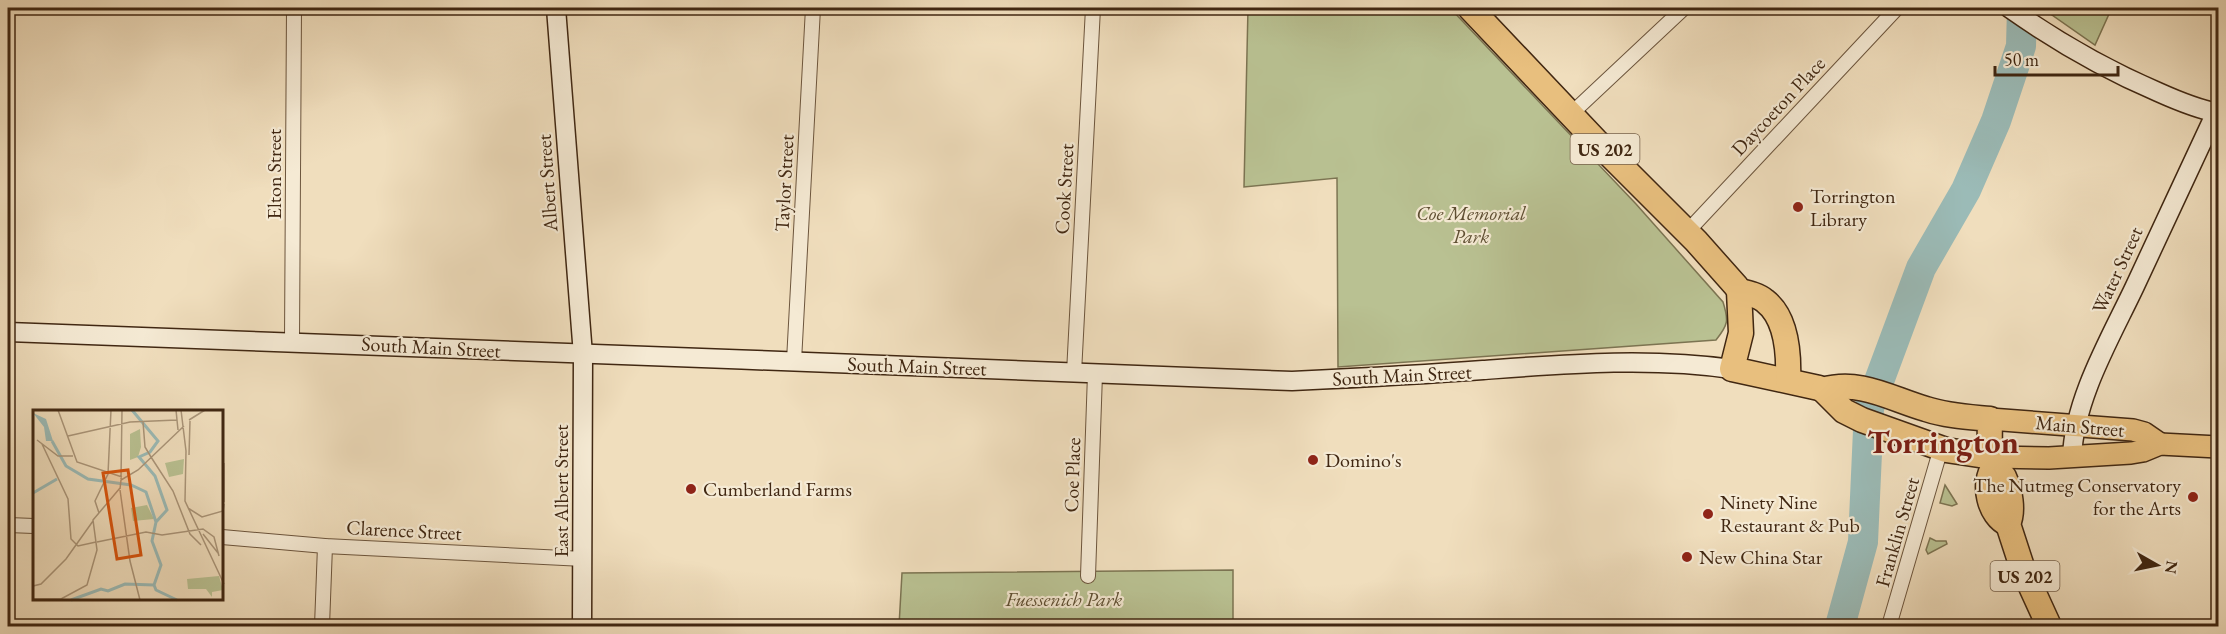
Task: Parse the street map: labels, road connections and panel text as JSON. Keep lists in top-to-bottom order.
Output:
{
  "streets": {
    "highway": ["US 202", "South Main Street", "Main Street"],
    "main road": ["Albert Street", "Water Street", "East Albert Street"],
    "street": [
      "Daycoeton Place",
      "Elton Street",
      "Taylor Street",
      "Cook Street",
      "Coe Place",
      "Clarence Street",
      "Franklin Street"
    ]
  },
  "crossings": [
    ["Daycoeton Place", "US 202"],
    ["US 202", "South Main Street"],
    ["US 202", "Main Street"],
    ["Elton Street", "South Main Street"],
    ["Albert Street", "South Main Street"],
    ["Albert Street", "East Albert Street"],
    ["Taylor Street", "South Main Street"],
    ["Cook Street", "South Main Street"],
    ["Water Street", "Main Street"],
    ["South Main Street", "Main Street"],
    ["South Main Street", "Coe Place"],
    ["South Main Street", "East Albert Street"],
    ["Main Street", "Franklin Street"],
    ["East Albert Street", "Clarence Street"]
  ],
  "districts": ["Torrington"],
  "parks": ["Coe Memorial Park", "Fuessenich Park"],
  "places": [
    "Torrington Library",
    "Domino's",
    "Cumberland Farms",
    "The Nutmeg Conservatory for the Arts",
    "Ninety Nine Restaurant & Pub",
    "New China Star"
  ],
  "scale_bar": "50 m",
  "north": "right"
}
